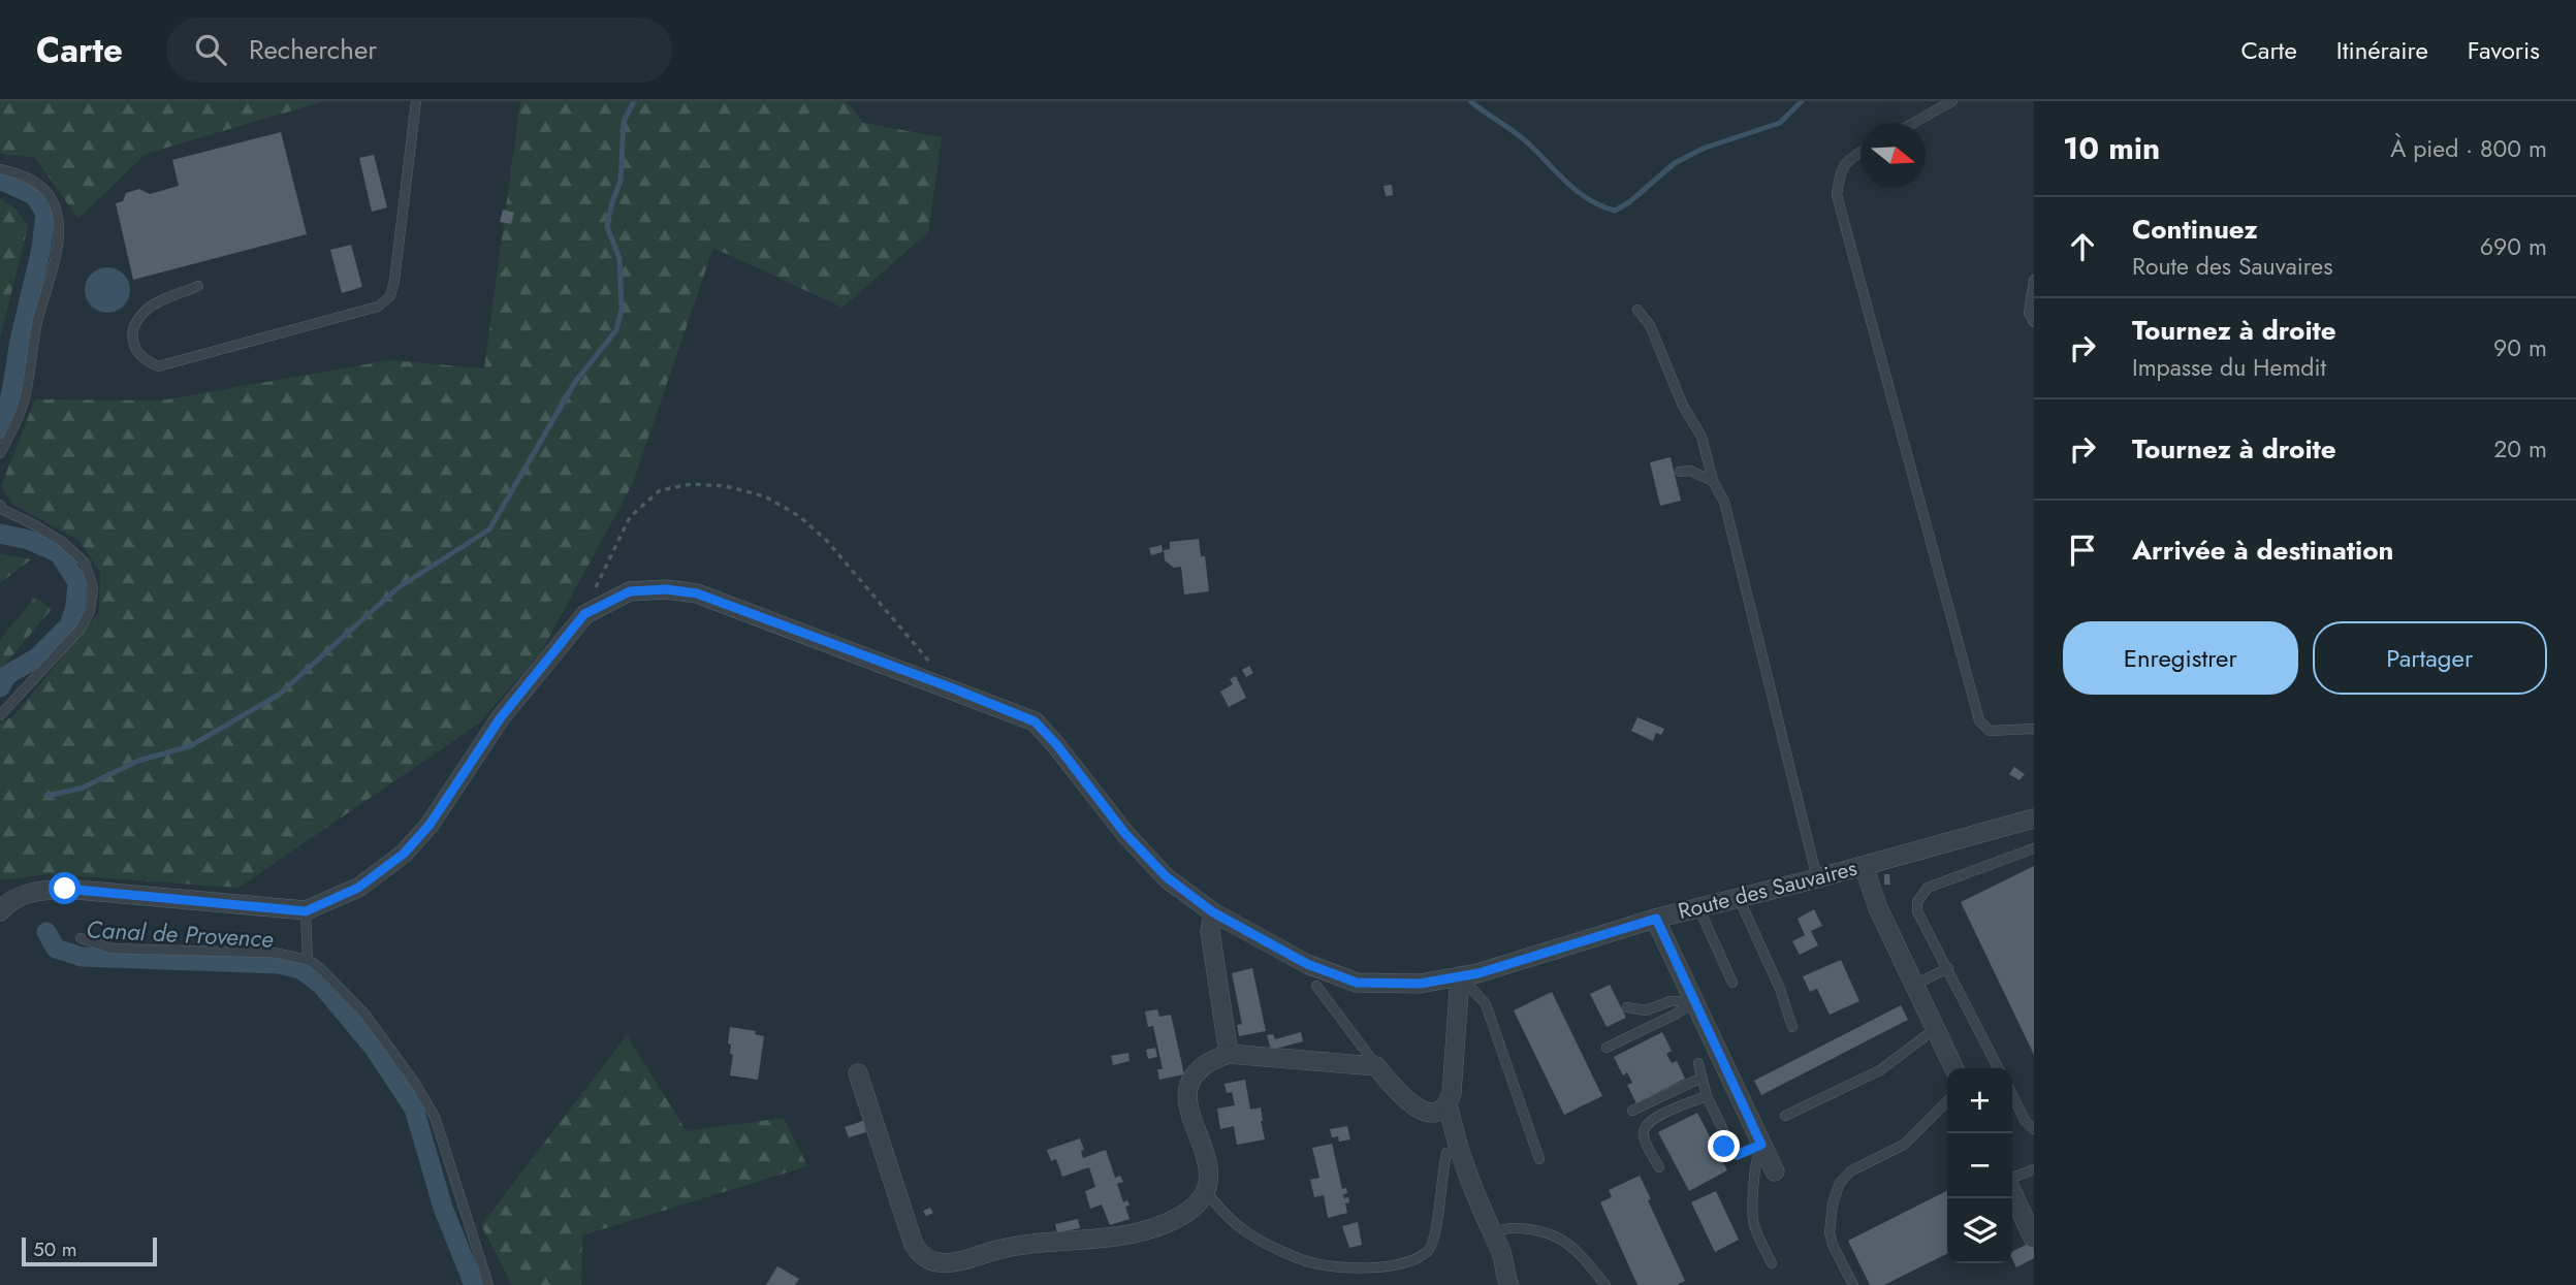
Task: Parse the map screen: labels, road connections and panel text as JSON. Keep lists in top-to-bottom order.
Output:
{
  "streets": {
    "street": ["Route des Sauvaires"]
  },
  "water": ["Canal de Provence"],
  "scale_bar": "50 m",
  "north": "right",
  "page": {
    "header": "Carte",
    "search": "Rechercher",
    "nav": ["Carte", "Itinéraire", "Favoris"],
    "heading": ["10 min", "À pied · 800 m"],
    "list": [
      ["Continuez", "Route des Sauvaires", "690 m"],
      ["Tournez à droite", "Impasse du Hemdit", "90 m"],
      ["Tournez à droite", "20 m"],
      "Arrivée à destination"
    ],
    "buttons": ["Enregistrer", "Partager"],
    "map_buttons": ["+", "−"],
    "scale": "50 m"
  }
}
